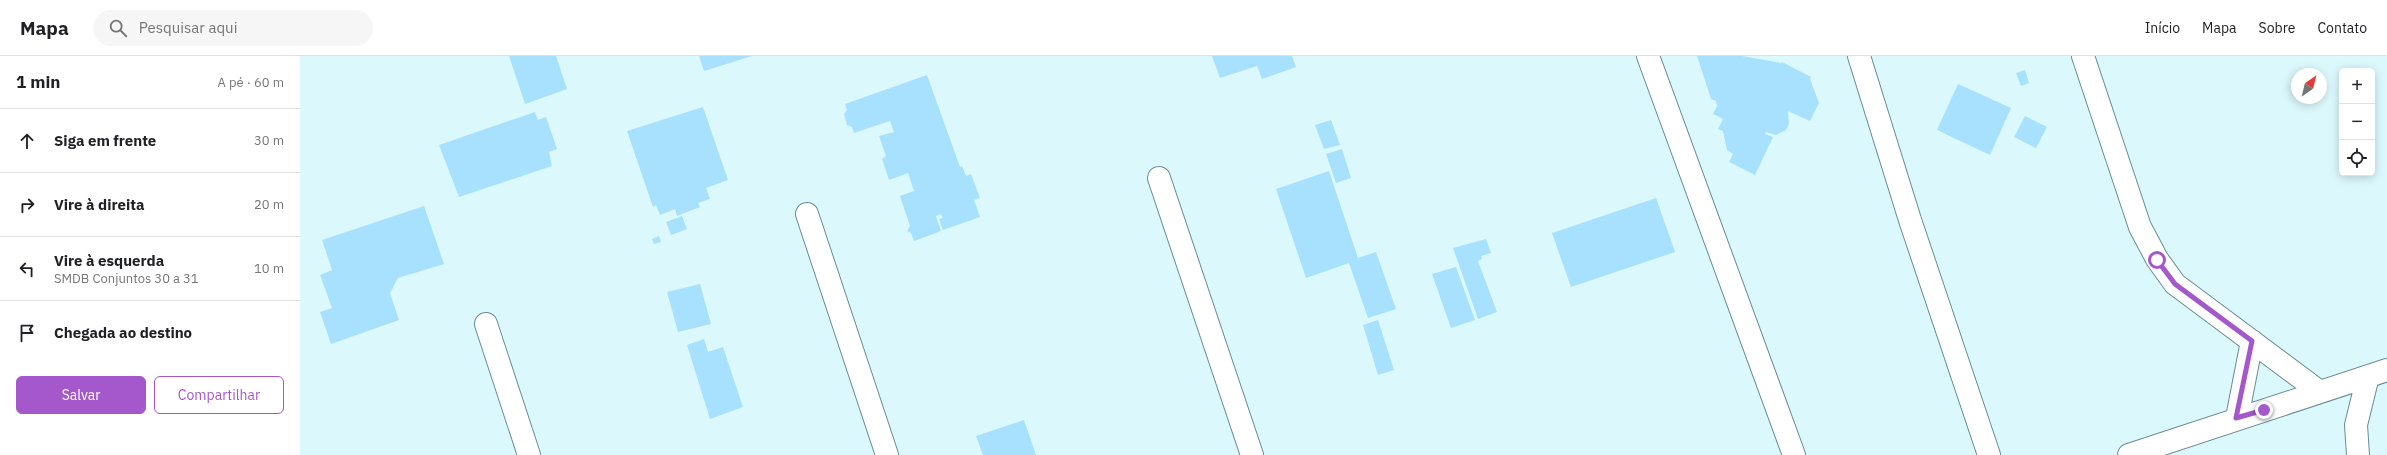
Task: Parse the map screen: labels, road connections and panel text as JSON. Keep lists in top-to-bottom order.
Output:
{
  "north": "top right",
  "page": {
    "header": "Mapa",
    "search": "Pesquisar aqui",
    "nav": [
      "Início",
      "Mapa",
      "Sobre",
      "Contato"
    ],
    "heading": ["1 min", "A pé · 60 m"],
    "map_buttons": ["+", "−"],
    "list": [
      ["Siga em frente", "30 m"],
      ["Vire à direita", "20 m"],
      ["Vire à esquerda", "SMDB Conjuntos 30 a 31", "10 m"],
      "Chegada ao destino"
    ],
    "buttons": ["Salvar", "Compartilhar"]
  }
}
